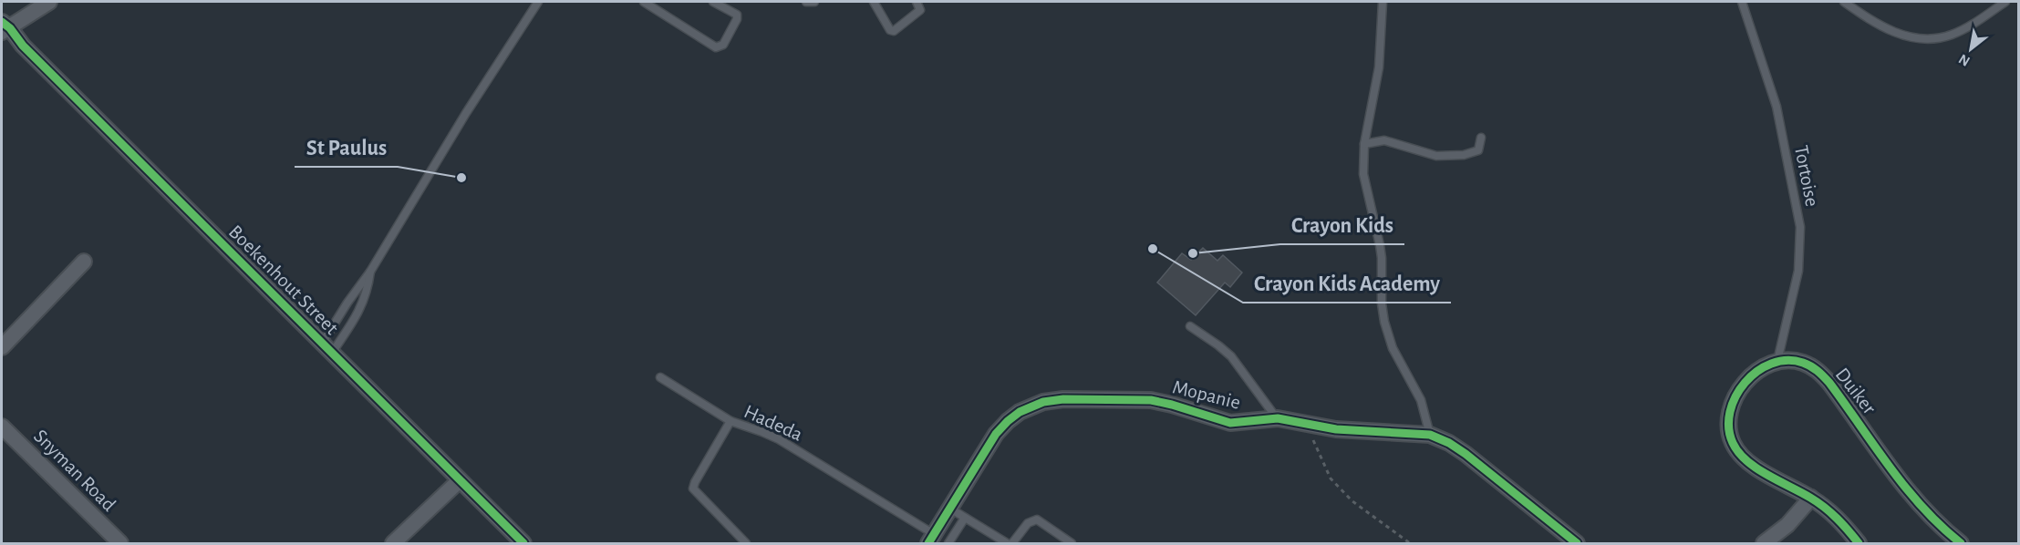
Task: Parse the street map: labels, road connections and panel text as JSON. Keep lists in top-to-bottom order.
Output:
{
  "streets": {
    "street": [
      "Boekenhout Street",
      "Duiker",
      "Mopanie",
      "Snyman Road"
    ],
    "lane": ["Tortoise", "Hadeda"]
  },
  "crossings": [
    ["Tortoise", "Duiker"],
    ["Mopanie", "Hadeda"]
  ],
  "places": ["St Paulus", "Crayon Kids Academy", "Crayon Kids"],
  "north": "bottom left"
}
